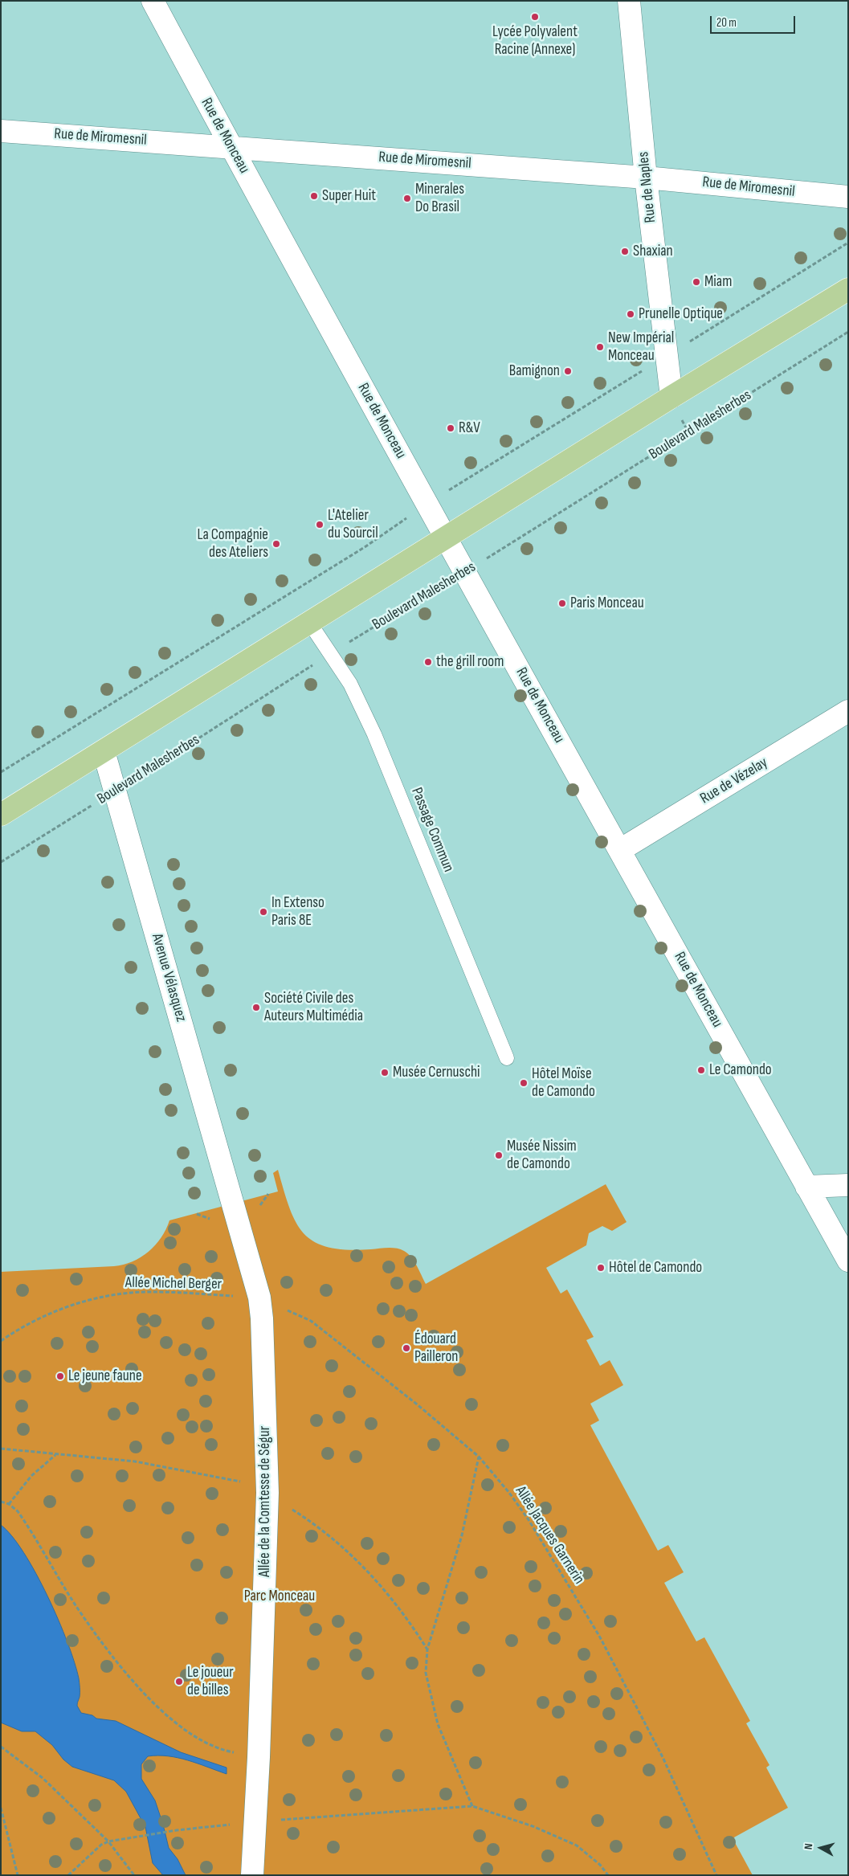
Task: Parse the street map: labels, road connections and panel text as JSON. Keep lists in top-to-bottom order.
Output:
{
  "streets": {
    "street": [
      "Rue de Monceau",
      "Rue de Miromesnil",
      "Rue de Naples",
      "Rue de Vézelay",
      "Avenue Vélasquez",
      "Allée de la Comtesse de Ségur"
    ],
    "lane": ["Passage Commun"],
    "path": ["Boulevard Malesherbes", "Allée Michel Berger", "Allée Jacques Garnerin"]
  },
  "crossings": [
    ["Rue de Monceau", "Rue de Miromesnil"],
    ["Rue de Monceau", "Boulevard Malesherbes"],
    ["Rue de Monceau", "Rue de Vézelay"],
    ["Rue de Miromesnil", "Rue de Naples"],
    ["Boulevard Malesherbes", "Passage Commun"],
    ["Boulevard Malesherbes", "Avenue Vélasquez"],
    ["Avenue Vélasquez", "Allée de la Comtesse de Ségur"],
    ["Allée Michel Berger", "Allée de la Comtesse de Ségur"],
    ["Allée Michel Berger", "Allée Jacques Garnerin"],
    ["Allée de la Comtesse de Ségur", "Allée Jacques Garnerin"]
  ],
  "parks": ["Parc Monceau"],
  "places": [
    "Lycée Polyvalent Racine (Annexe)",
    "Super Huit",
    "Minerales Do Brasil",
    "Shaxian",
    "Miam",
    "Prunelle Optique",
    "New Impérial Monceau",
    "Bamignon",
    "R&V",
    "L'Atelier du Sourcil",
    "La Compagnie des Ateliers",
    "Paris Monceau",
    "the grill room",
    "In Extenso Paris 8E",
    "Société Civile des Auteurs Multimédia",
    "Le Camondo",
    "Musée Cernuschi",
    "Hôtel Moïse de Camondo",
    "Musée Nissim de Camondo",
    "Hôtel de Camondo",
    "Édouard Pailleron",
    "Le jeune faune",
    "Le joueur de billes"
  ],
  "scale_bar": "20 m",
  "north": "left"
}
